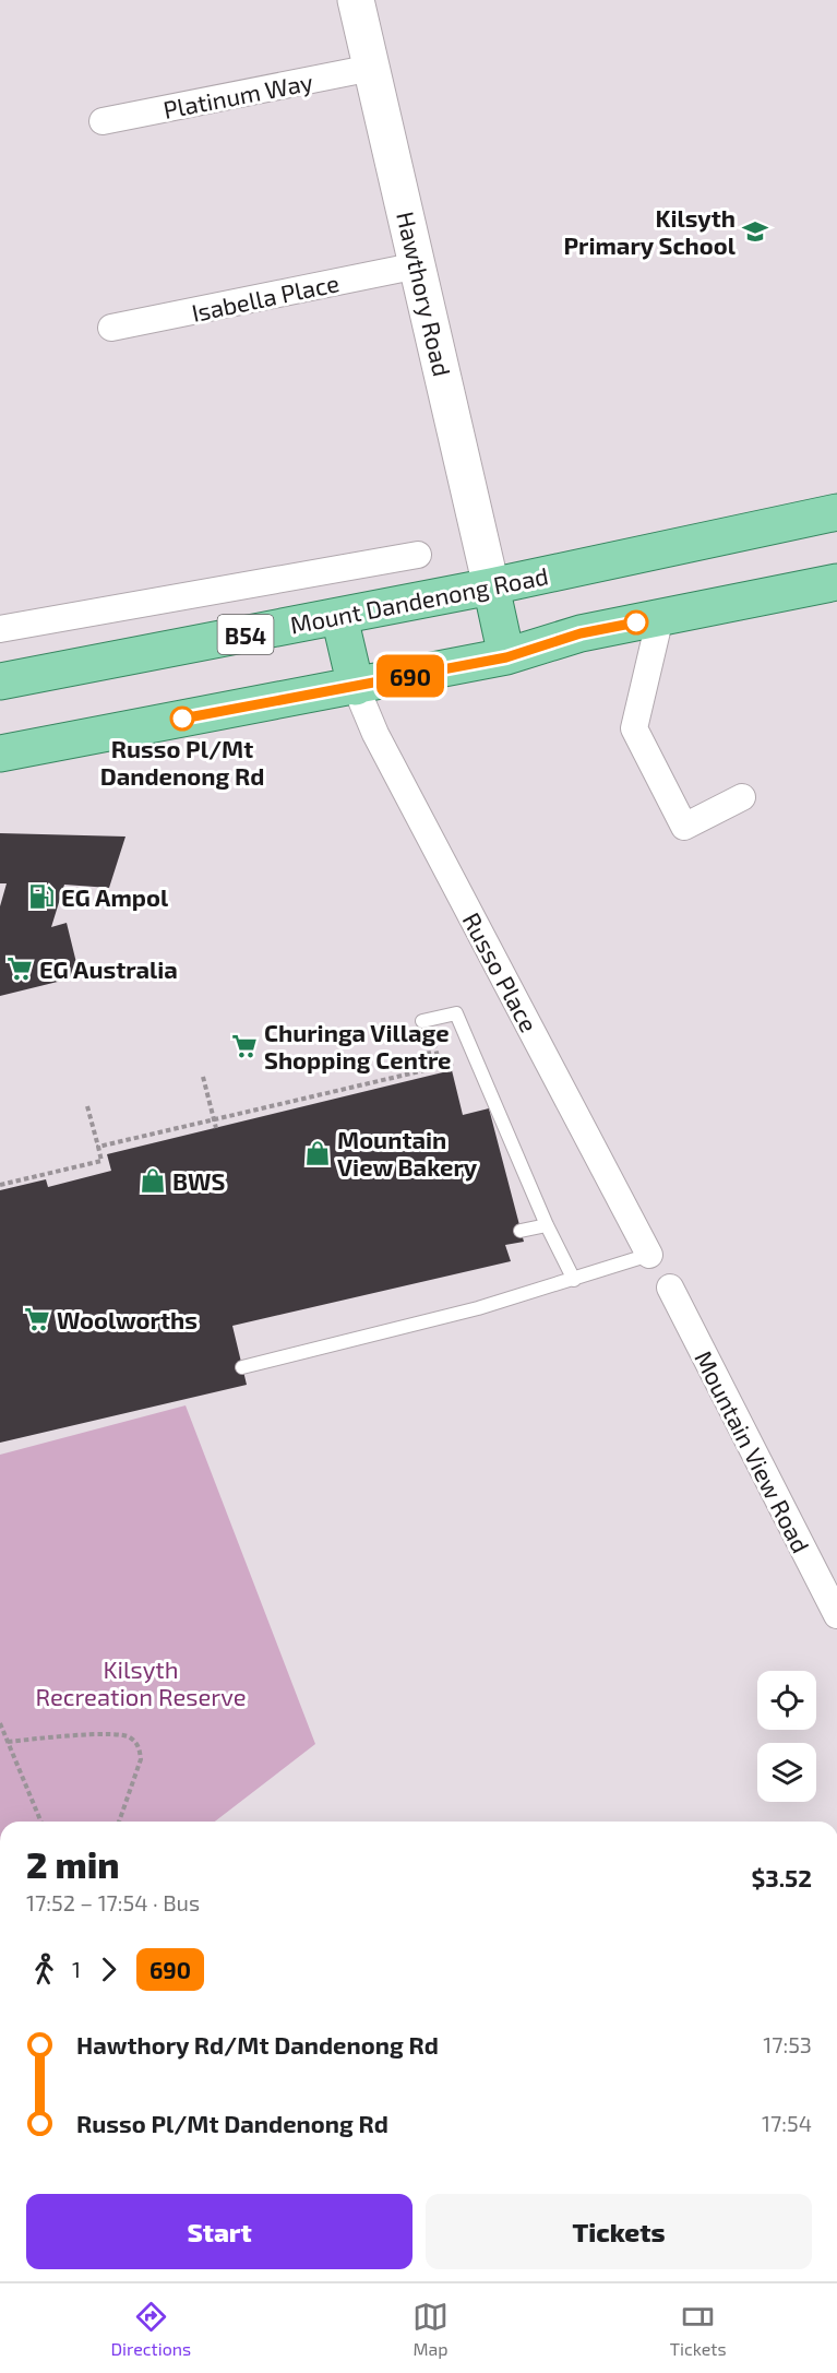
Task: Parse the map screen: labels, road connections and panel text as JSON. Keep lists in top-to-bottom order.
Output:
{
  "streets": {
    "main road": ["Hawthory Road", "Mount Dandenong Road", "B54"],
    "street": [
      "Platinum Way",
      "Isabella Place",
      "Russo Place",
      "Mountain View Road"
    ]
  },
  "crossings": [
    ["Platinum Way", "Hawthory Road"],
    ["Hawthory Road", "Isabella Place"],
    ["Hawthory Road", "Mount Dandenong Road"]
  ],
  "parks": ["Kilsyth Recreation Reserve"],
  "places": {
    "school or university": ["Kilsyth Primary School"],
    "other": ["Russo Pl/Mt Dandenong Rd"],
    "fuel station": ["EG Ampol"],
    "supermarket": ["EG Australia", "Churinga Village Shopping Centre", "Woolworths"],
    "shop": ["Mountain View Bakery", "BWS"]
  },
  "lines": ["bus line 690"],
  "page": {
    "on_map": "690",
    "heading": ["2 min", "17:52 – 17:54 · Bus", "$3.52"],
    "legs": ["1", "690"],
    "list": [
      {
        "name": "Hawthory Rd/Mt Dandenong Rd",
        "value": "17:53"
      },
      {
        "name": "Russo Pl/Mt Dandenong Rd",
        "value": "17:54"
      }
    ],
    "buttons": ["Start", "Tickets"],
    "tabs": ["Directions", "Map", "Tickets"]
  }
}
